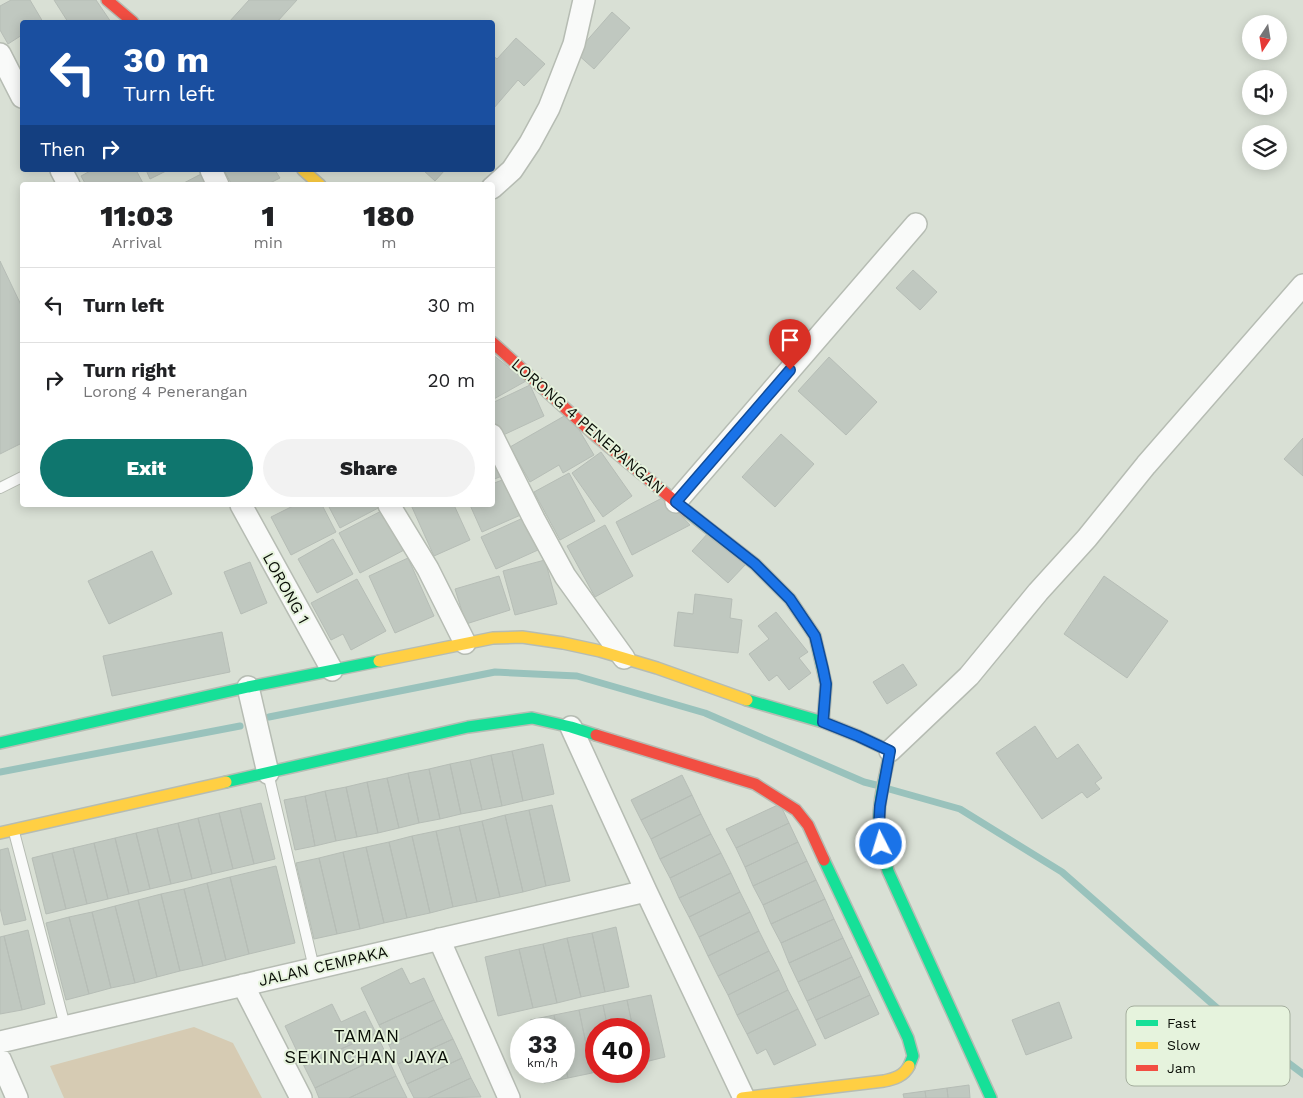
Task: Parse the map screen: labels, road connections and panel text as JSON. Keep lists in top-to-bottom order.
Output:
{
  "streets": {
    "street": ["LORONG 4 PENERANGAN", "LORONG 1", "JALAN CEMPAKA"]
  },
  "districts": ["TAMAN SEKINCHAN JAYA"],
  "legend": ["Fast", "Slow", "Jam"],
  "north": "bottom",
  "page": {
    "turn": ["30 m", "Turn left"],
    "then": "Then",
    "eta": [
      "11:03",
      "Arrival",
      "1",
      "min",
      "180",
      "m"
    ],
    "list": [
      {
        "name": "Turn left",
        "value": "30 m"
      },
      {
        "name": "Turn right",
        "note": "Lorong 4 Penerangan",
        "value": "20 m"
      }
    ],
    "buttons": ["Exit", "Share"],
    "speed": "33 km/h",
    "limit": "40"
  }
}
